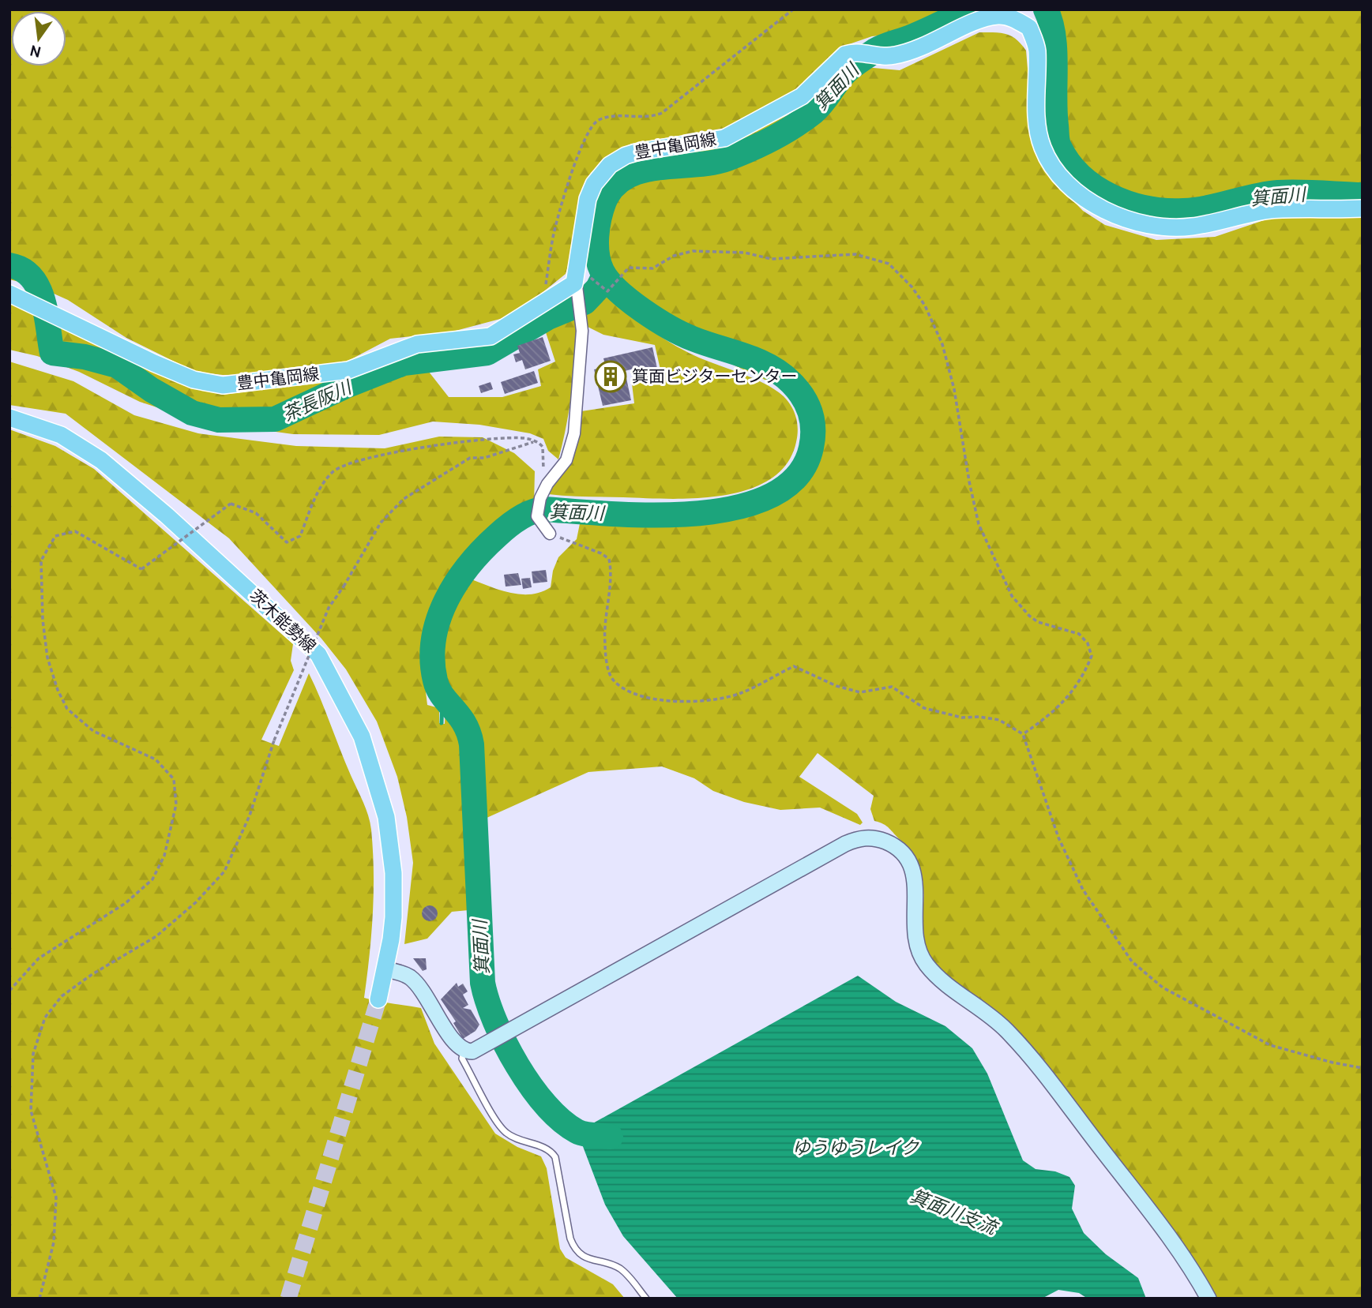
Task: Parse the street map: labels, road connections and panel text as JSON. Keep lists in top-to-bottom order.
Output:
{
  "streets": {
    "main road": ["豊中亀岡線", "茨木能勢線"]
  },
  "water": [
    "箕面川",
    "茶長阪川",
    "ゆうゆうレイク",
    "箕面川支流"
  ],
  "places": {
    "building": ["箕面ビジターセンター"]
  },
  "north": "bottom"
}
